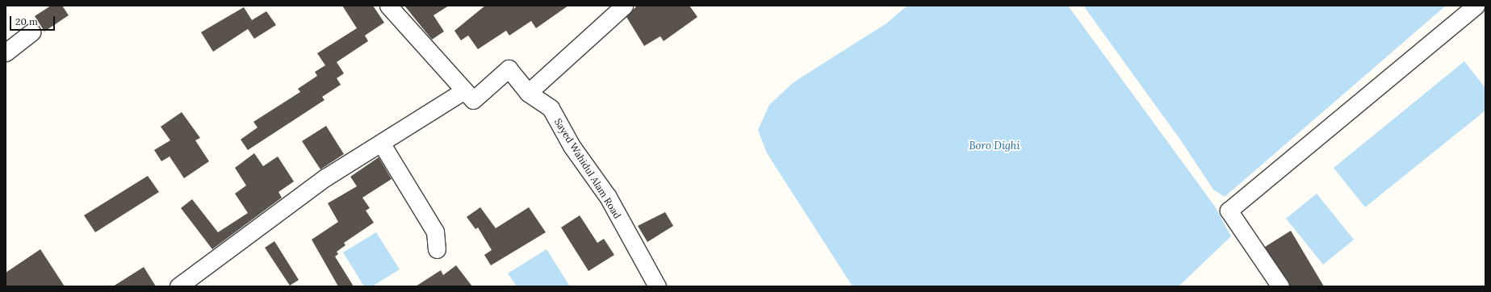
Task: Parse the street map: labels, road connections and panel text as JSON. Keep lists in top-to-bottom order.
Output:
{
  "streets": {
    "street": ["Sayed Wahidul Alam Road"]
  },
  "water": ["Boro Dighi"],
  "scale_bar": "20 m"
}
